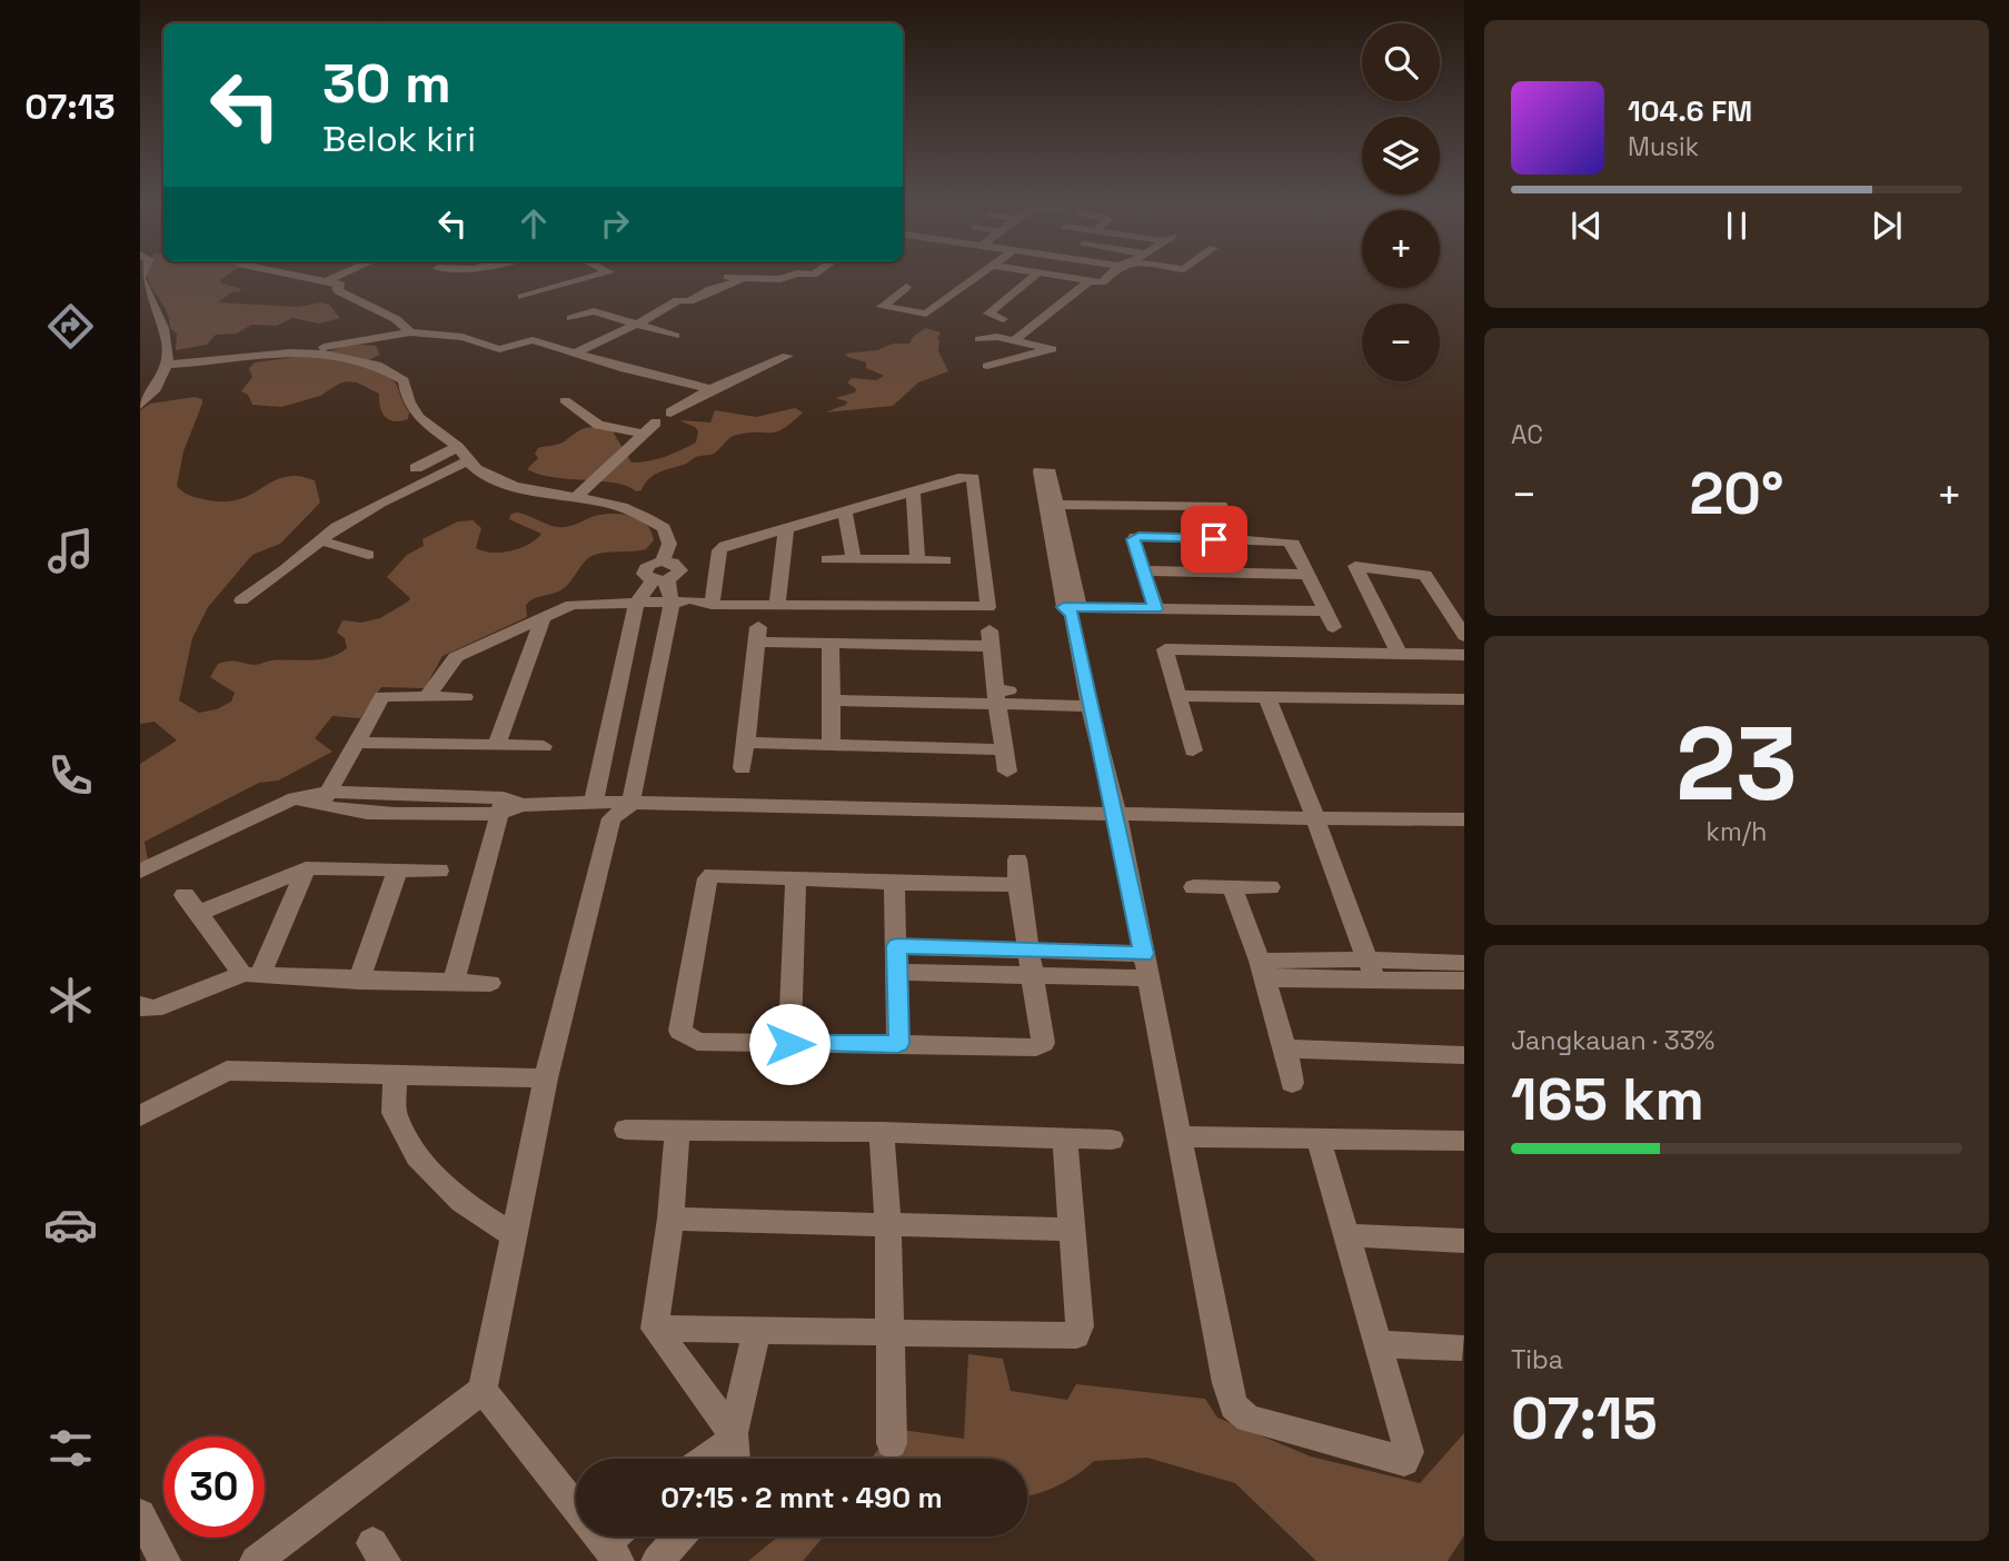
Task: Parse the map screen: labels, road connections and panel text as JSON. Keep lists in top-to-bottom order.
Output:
{
  "page": {
    "tabs": "07:13",
    "map_buttons": ["+", "−"],
    "turn": ["30 m", "Belok kiri"],
    "song": ["104.6 FM", "Musik"],
    "tile": [
      "AC",
      ["23", "km/h"],
      ["Jangkauan · 33%", "165 km"],
      ["Tiba", "07:15"]
    ],
    "heat": ["−", "20°", "+"],
    "limit": "30",
    "trip": "07:15 · 2 mnt · 490 m"
  }
}
